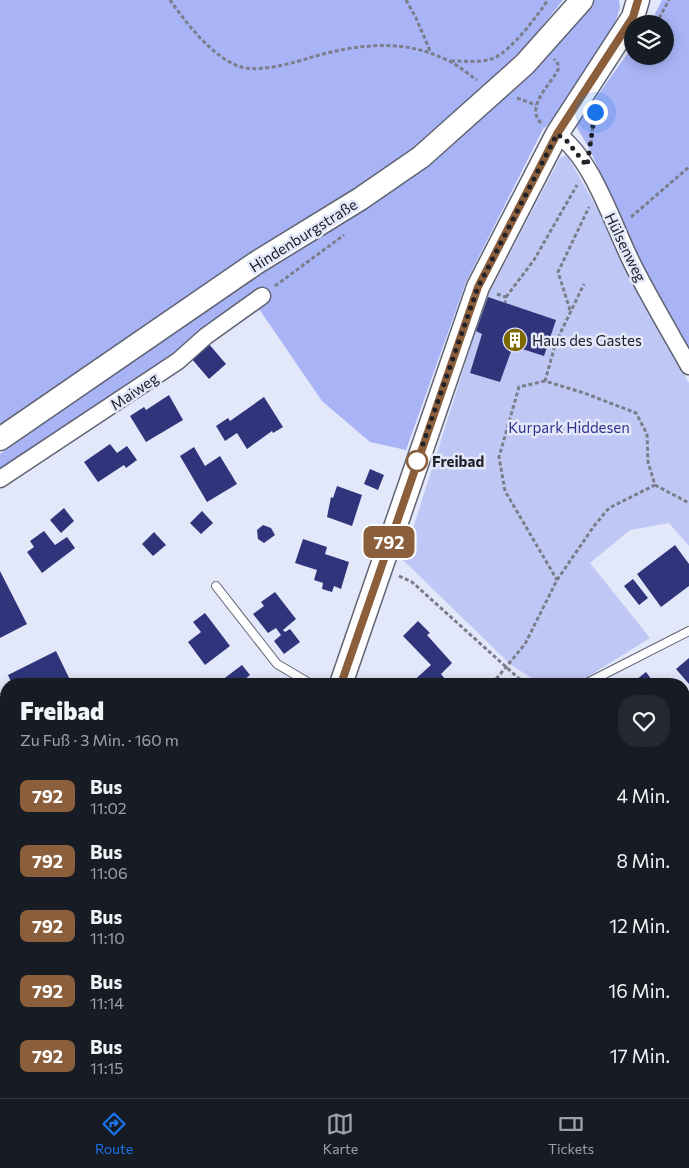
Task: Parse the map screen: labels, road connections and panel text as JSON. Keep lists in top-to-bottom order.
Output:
{
  "streets": {
    "main road": ["Hindenburgstraße"],
    "street": ["Hülsenweg", "Maiweg"]
  },
  "parks": ["Kurpark Hiddesen"],
  "places": {
    "building": ["Haus des Gastes"],
    "other": ["Freibad"]
  },
  "lines": ["bus line 792"],
  "page": {
    "on_map": "792",
    "heading": ["Freibad", "Zu Fuß · 3 Min. · 160 m"],
    "list": [
      {
        "mark": "792",
        "name": "Bus",
        "note": "11:02",
        "value": "4 Min."
      },
      {
        "mark": "792",
        "name": "Bus",
        "note": "11:06",
        "value": "8 Min."
      },
      {
        "mark": "792",
        "name": "Bus",
        "note": "11:10",
        "value": "12 Min."
      },
      {
        "mark": "792",
        "name": "Bus",
        "note": "11:14",
        "value": "16 Min."
      },
      {
        "mark": "792",
        "name": "Bus",
        "note": "11:15",
        "value": "17 Min."
      }
    ],
    "tabs": ["Route", "Karte", "Tickets"]
  }
}
